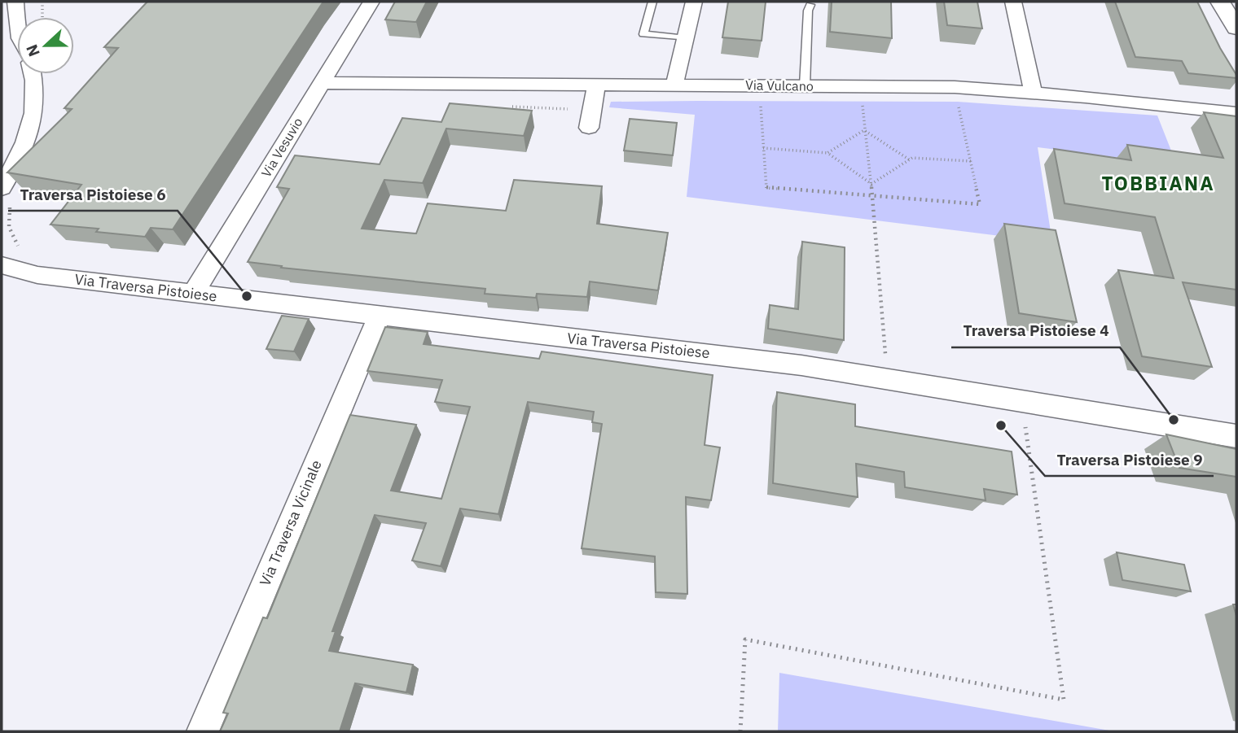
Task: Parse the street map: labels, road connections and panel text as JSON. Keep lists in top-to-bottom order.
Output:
{
  "streets": {
    "street": [
      "Via Vulcano",
      "Via Vesuvio",
      "Via Traversa Pistoiese",
      "Via Traversa Vicinale"
    ]
  },
  "crossings": [
    ["Via Vulcano", "Via Vesuvio"],
    ["Via Vesuvio", "Via Traversa Pistoiese"],
    ["Via Traversa Pistoiese", "Via Traversa Vicinale"]
  ],
  "districts": ["TOBBIANA"],
  "places": ["Traversa Pistoiese 6", "Traversa Pistoiese 4", "Traversa Pistoiese 9"],
  "north": "left"
}
